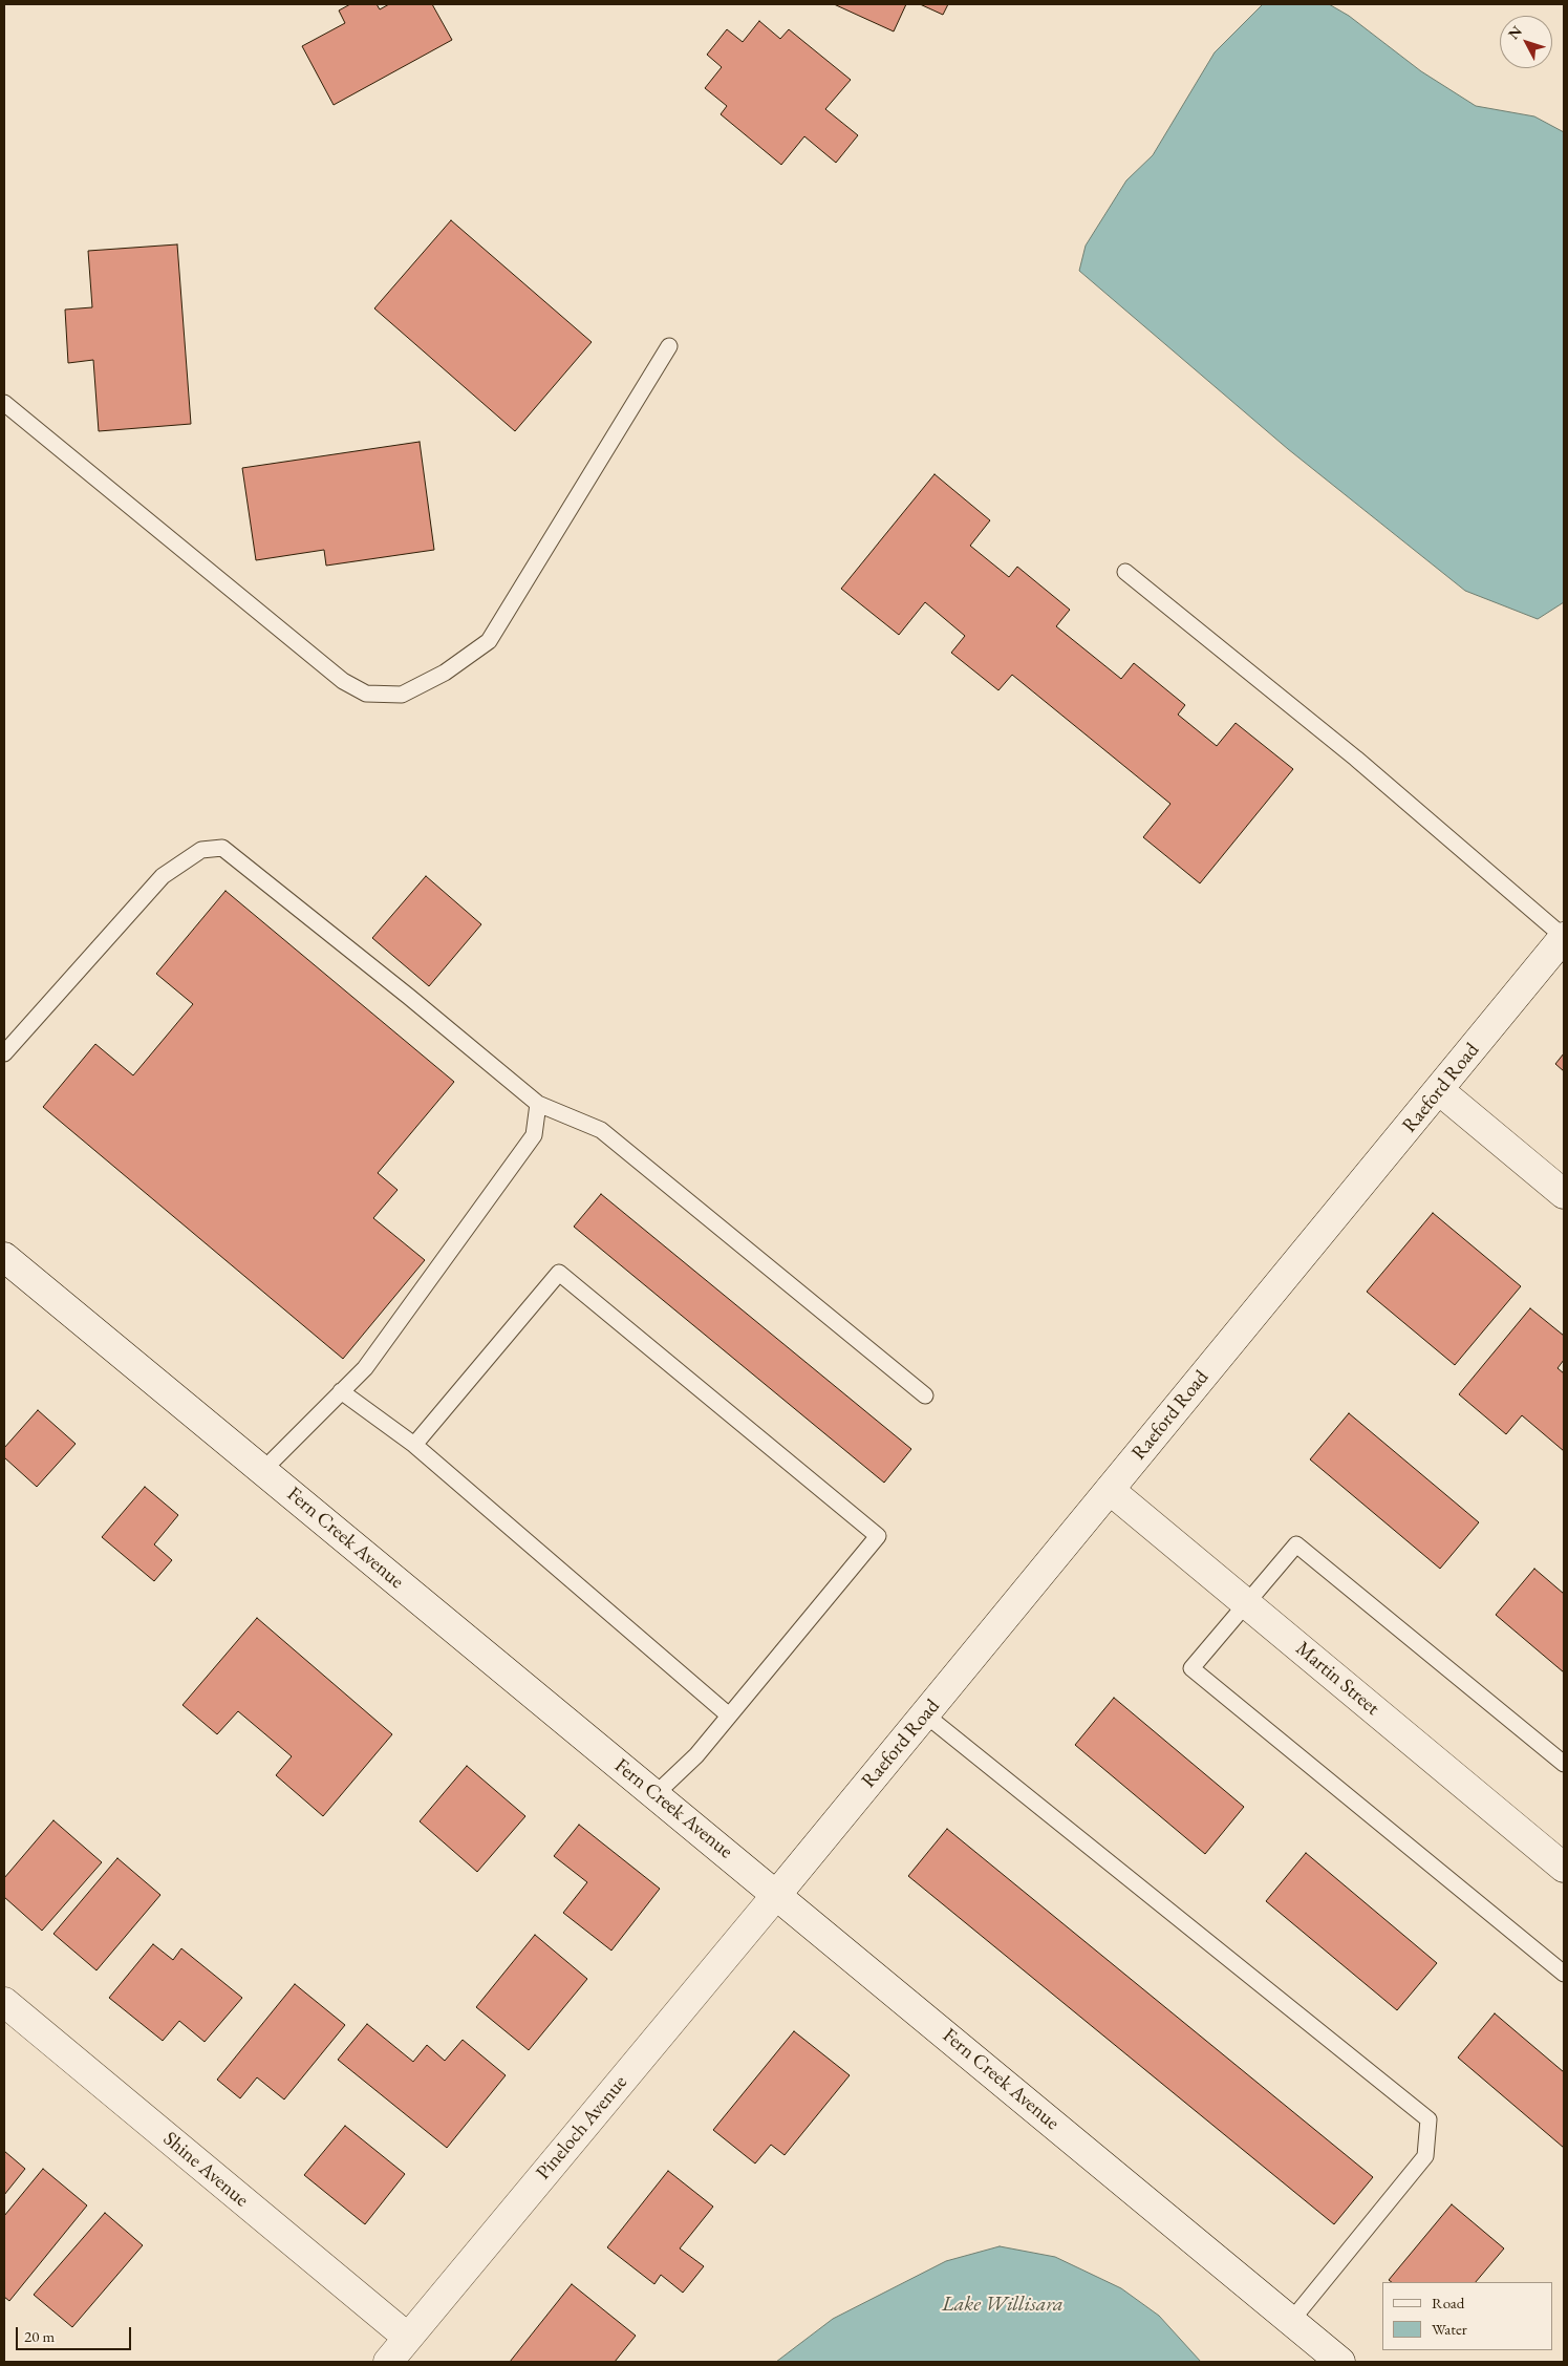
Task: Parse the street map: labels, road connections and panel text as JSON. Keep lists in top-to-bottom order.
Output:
{
  "streets": {
    "street": [
      "Raeford Road",
      "Fern Creek Avenue",
      "Martin Street",
      "Pineloch Avenue",
      "Shine Avenue"
    ]
  },
  "crossings": [
    ["Raeford Road", "Fern Creek Avenue"],
    ["Raeford Road", "Martin Street"],
    ["Raeford Road", "Pineloch Avenue"],
    ["Fern Creek Avenue", "Pineloch Avenue"],
    ["Pineloch Avenue", "Shine Avenue"]
  ],
  "water": ["Lake Willisara"],
  "legend": ["Road", "Water"],
  "scale_bar": "20 m",
  "north": "top left"
}
